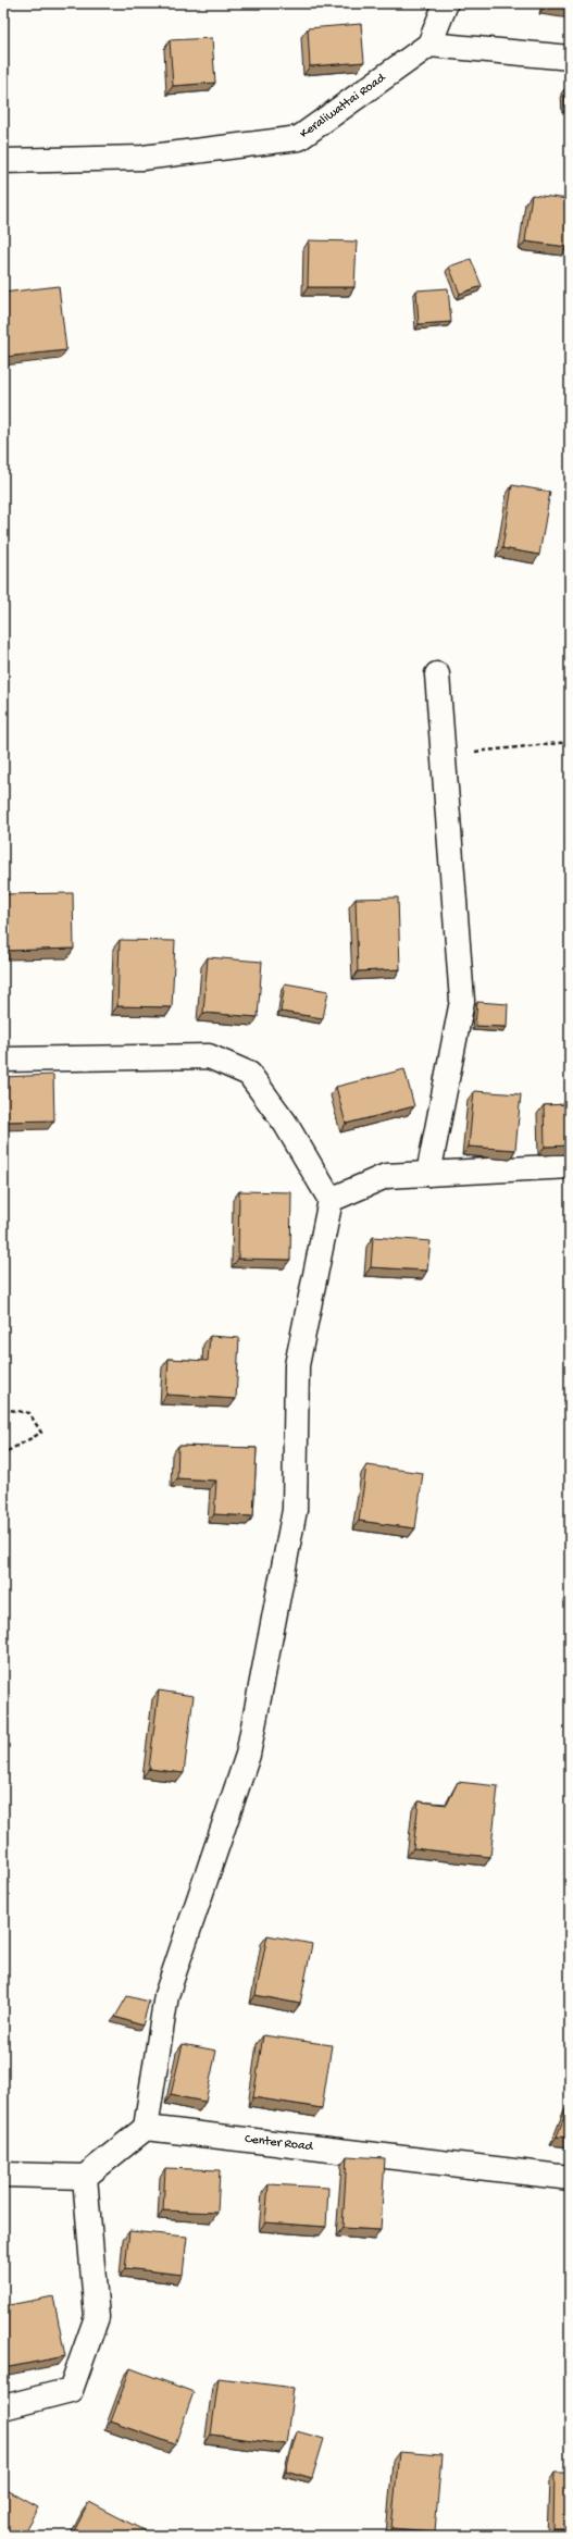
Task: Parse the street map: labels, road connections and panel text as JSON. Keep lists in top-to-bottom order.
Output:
{
  "streets": {
    "street": ["Keraliwattai Road", "Center Road"]
  }
}
